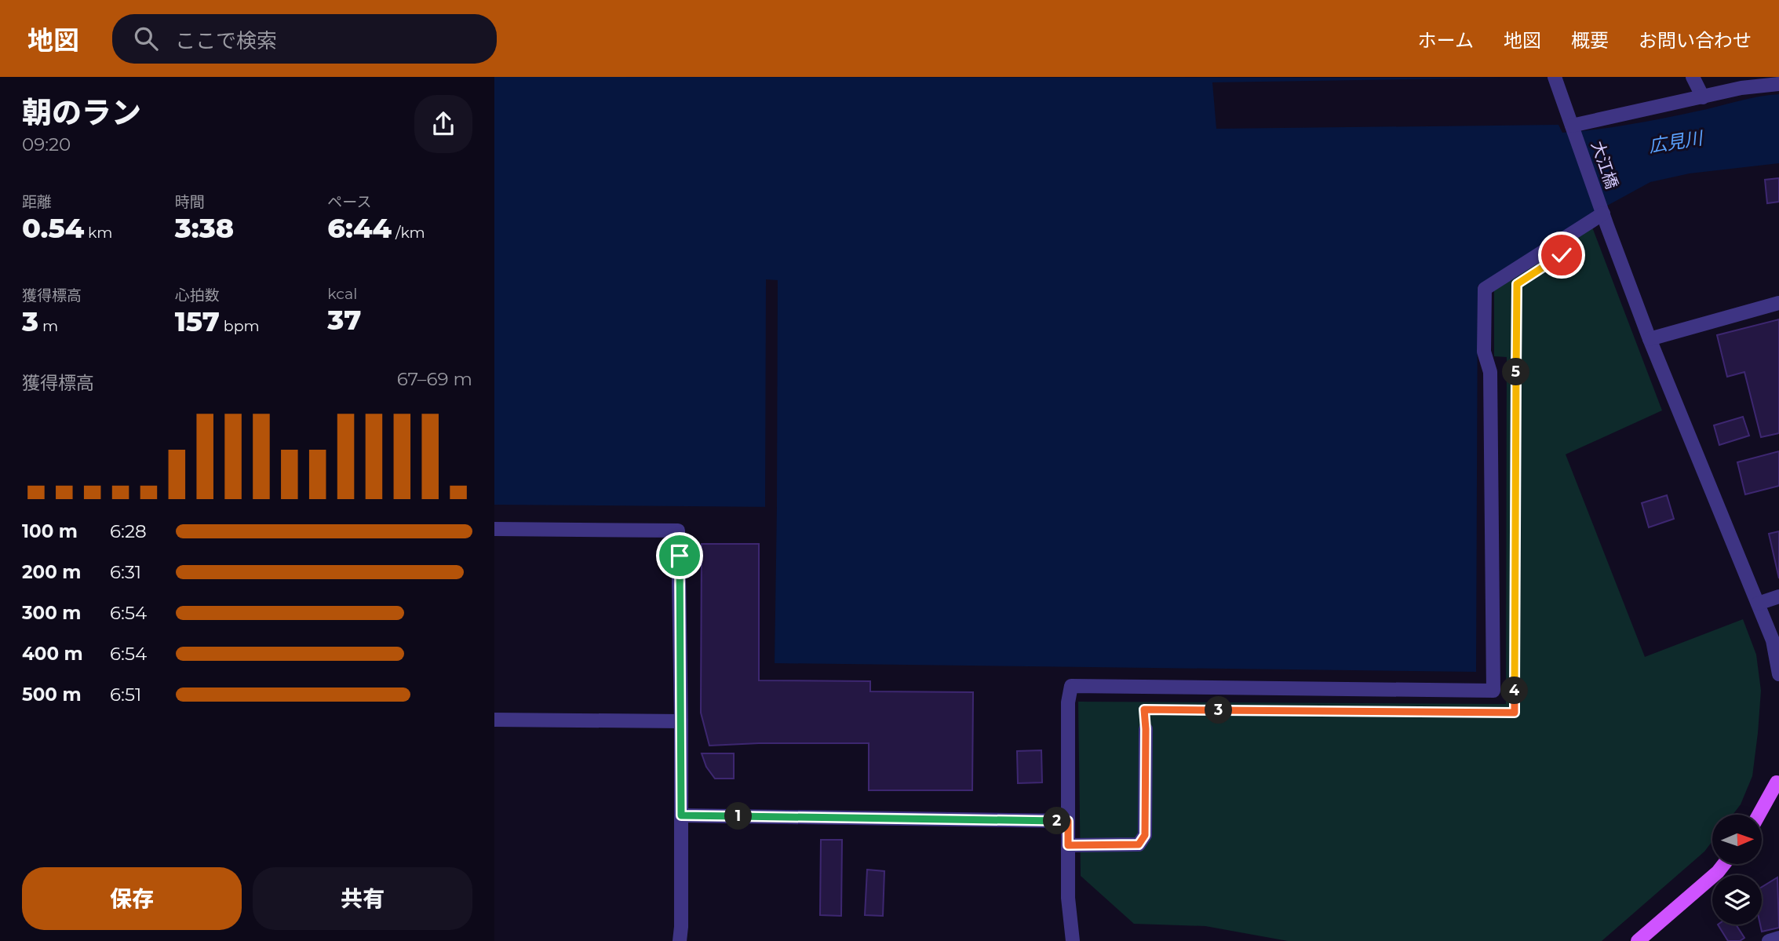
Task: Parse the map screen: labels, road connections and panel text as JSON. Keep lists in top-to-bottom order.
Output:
{
  "streets": {
    "street": ["大江橋"]
  },
  "water": ["広見川"],
  "north": "right",
  "page": {
    "header": "地図",
    "search": "ここで検索",
    "nav": [
      "ホーム",
      "地図",
      "概要",
      "お問い合わせ"
    ],
    "heading": ["朝のラン", "09:20"],
    "stats": [
      ["距離", "0.54 km"],
      ["時間", "3:38"],
      ["ペース", "6:44 /km"],
      ["獲得標高", "3 m"],
      ["心拍数", "157 bpm"],
      ["kcal", "37"]
    ],
    "chart": ["獲得標高", "67–69 m"],
    "pins": [
      "5",
      "4",
      "3",
      "1",
      "2"
    ],
    "list": [
      {
        "name": "100 m",
        "note": "6:28"
      },
      {
        "name": "200 m",
        "note": "6:31"
      },
      {
        "name": "300 m",
        "note": "6:54"
      },
      {
        "name": "400 m",
        "note": "6:54"
      },
      {
        "name": "500 m",
        "note": "6:51"
      }
    ],
    "buttons": ["保存", "共有"]
  }
}
